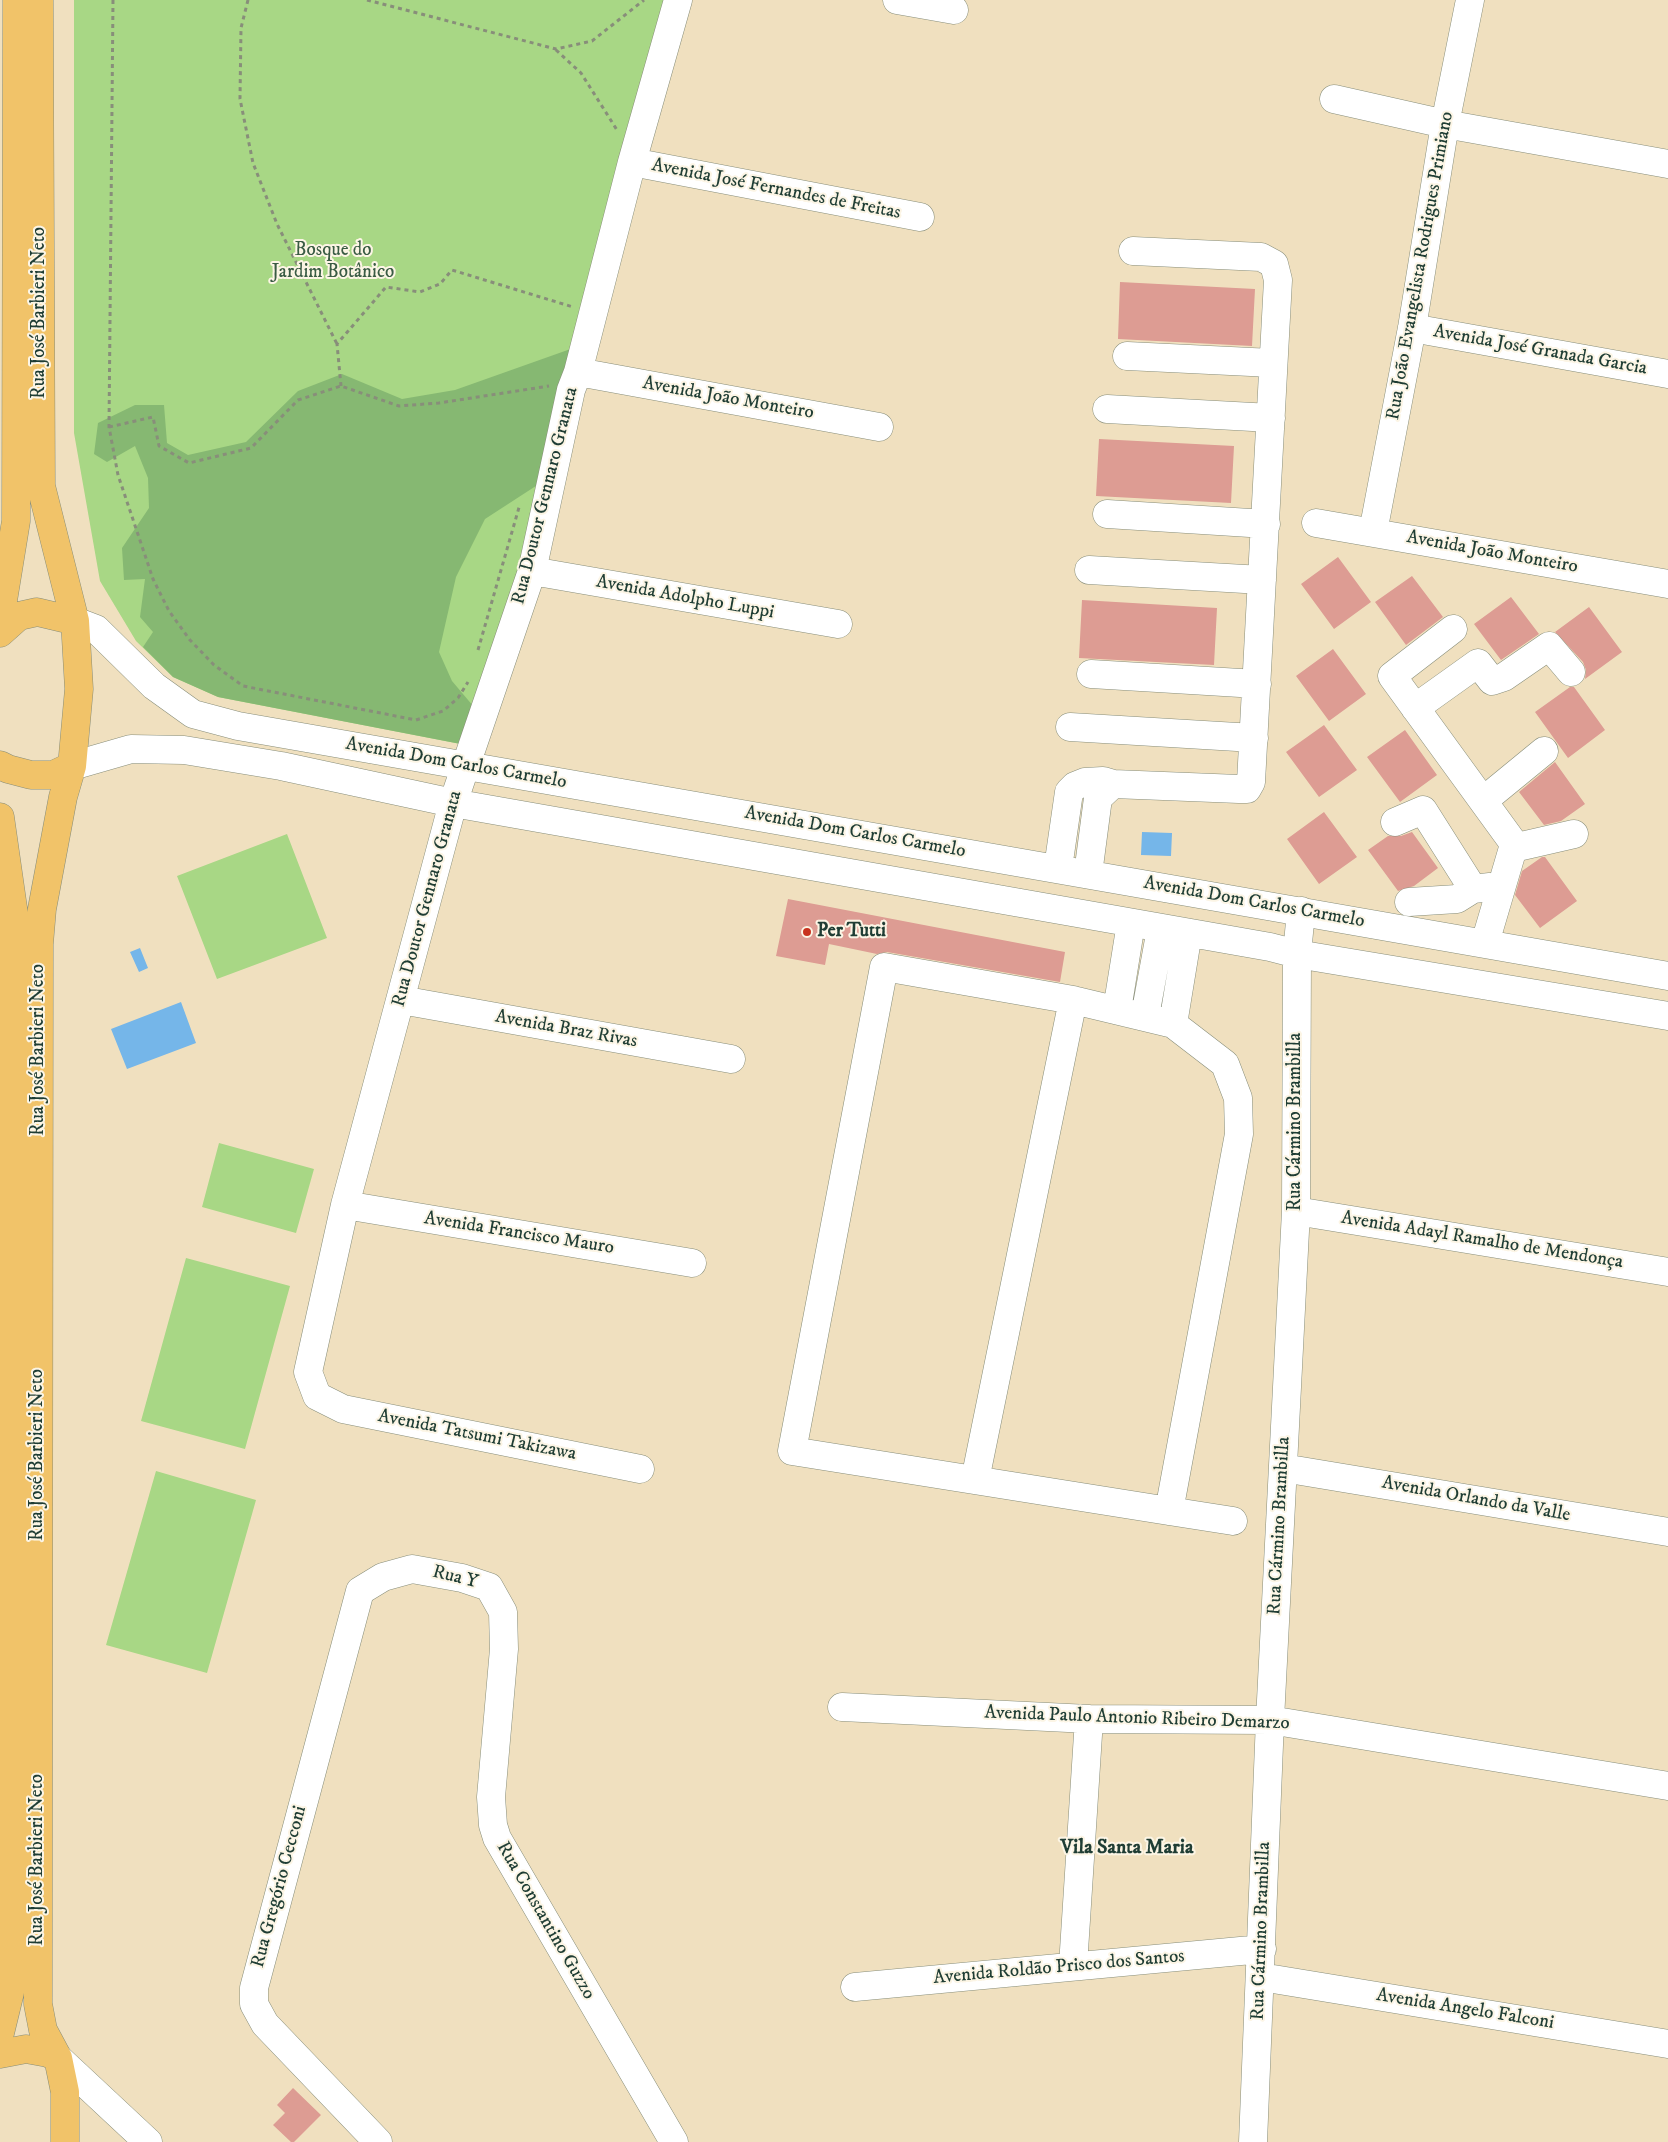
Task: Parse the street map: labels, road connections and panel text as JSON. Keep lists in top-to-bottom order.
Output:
{
  "streets": {
    "main road": ["Rua José Barbieri Neto"],
    "street": [
      "Avenida José Fernandes de Freitas",
      "Rua João Evangelista Rodrigues Primiano",
      "Avenida José Granada Garcia",
      "Avenida João Monteiro",
      "Rua Doutor Gennaro Granata",
      "Avenida Adolpho Luppi",
      "Avenida Dom Carlos Carmelo",
      "Avenida Braz Rivas",
      "Rua Cármino Brambilla",
      "Avenida Francisco Mauro",
      "Avenida Adayl Ramalho de Mendonça",
      "Avenida Tatsumi Takizawa",
      "Avenida Orlando da Valle",
      "Rua Y",
      "Avenida Paulo Antonio Ribeiro Demarzo",
      "Rua Gregório Cecconi",
      "Rua Constantino Guzzo",
      "Avenida Roldão Prisco dos Santos",
      "Avenida Angelo Falconi"
    ]
  },
  "crossings": [
    ["Avenida José Fernandes de Freitas", "Rua Doutor Gennaro Granata"],
    ["Rua João Evangelista Rodrigues Primiano", "Avenida José Granada Garcia"],
    ["Rua João Evangelista Rodrigues Primiano", "Avenida João Monteiro"],
    ["Rua José Barbieri Neto", "Avenida Dom Carlos Carmelo"],
    ["Avenida João Monteiro", "Rua Doutor Gennaro Granata"],
    ["Rua Doutor Gennaro Granata", "Avenida Adolpho Luppi"],
    ["Rua Doutor Gennaro Granata", "Avenida Dom Carlos Carmelo"],
    ["Rua Doutor Gennaro Granata", "Avenida Braz Rivas"],
    ["Rua Doutor Gennaro Granata", "Avenida Francisco Mauro"],
    ["Rua Doutor Gennaro Granata", "Avenida Tatsumi Takizawa"],
    ["Avenida Dom Carlos Carmelo", "Rua Cármino Brambilla"],
    ["Rua Cármino Brambilla", "Avenida Adayl Ramalho de Mendonça"],
    ["Rua Cármino Brambilla", "Avenida Orlando da Valle"],
    ["Rua Cármino Brambilla", "Avenida Paulo Antonio Ribeiro Demarzo"],
    ["Rua Cármino Brambilla", "Avenida Roldão Prisco dos Santos"],
    ["Rua Cármino Brambilla", "Avenida Angelo Falconi"],
    ["Rua Y", "Rua Gregório Cecconi"],
    ["Rua Y", "Rua Constantino Guzzo"]
  ],
  "districts": ["Vila Santa Maria"],
  "parks": ["Bosque do Jardim Botânico"],
  "places": ["Per Tutti"]
}
